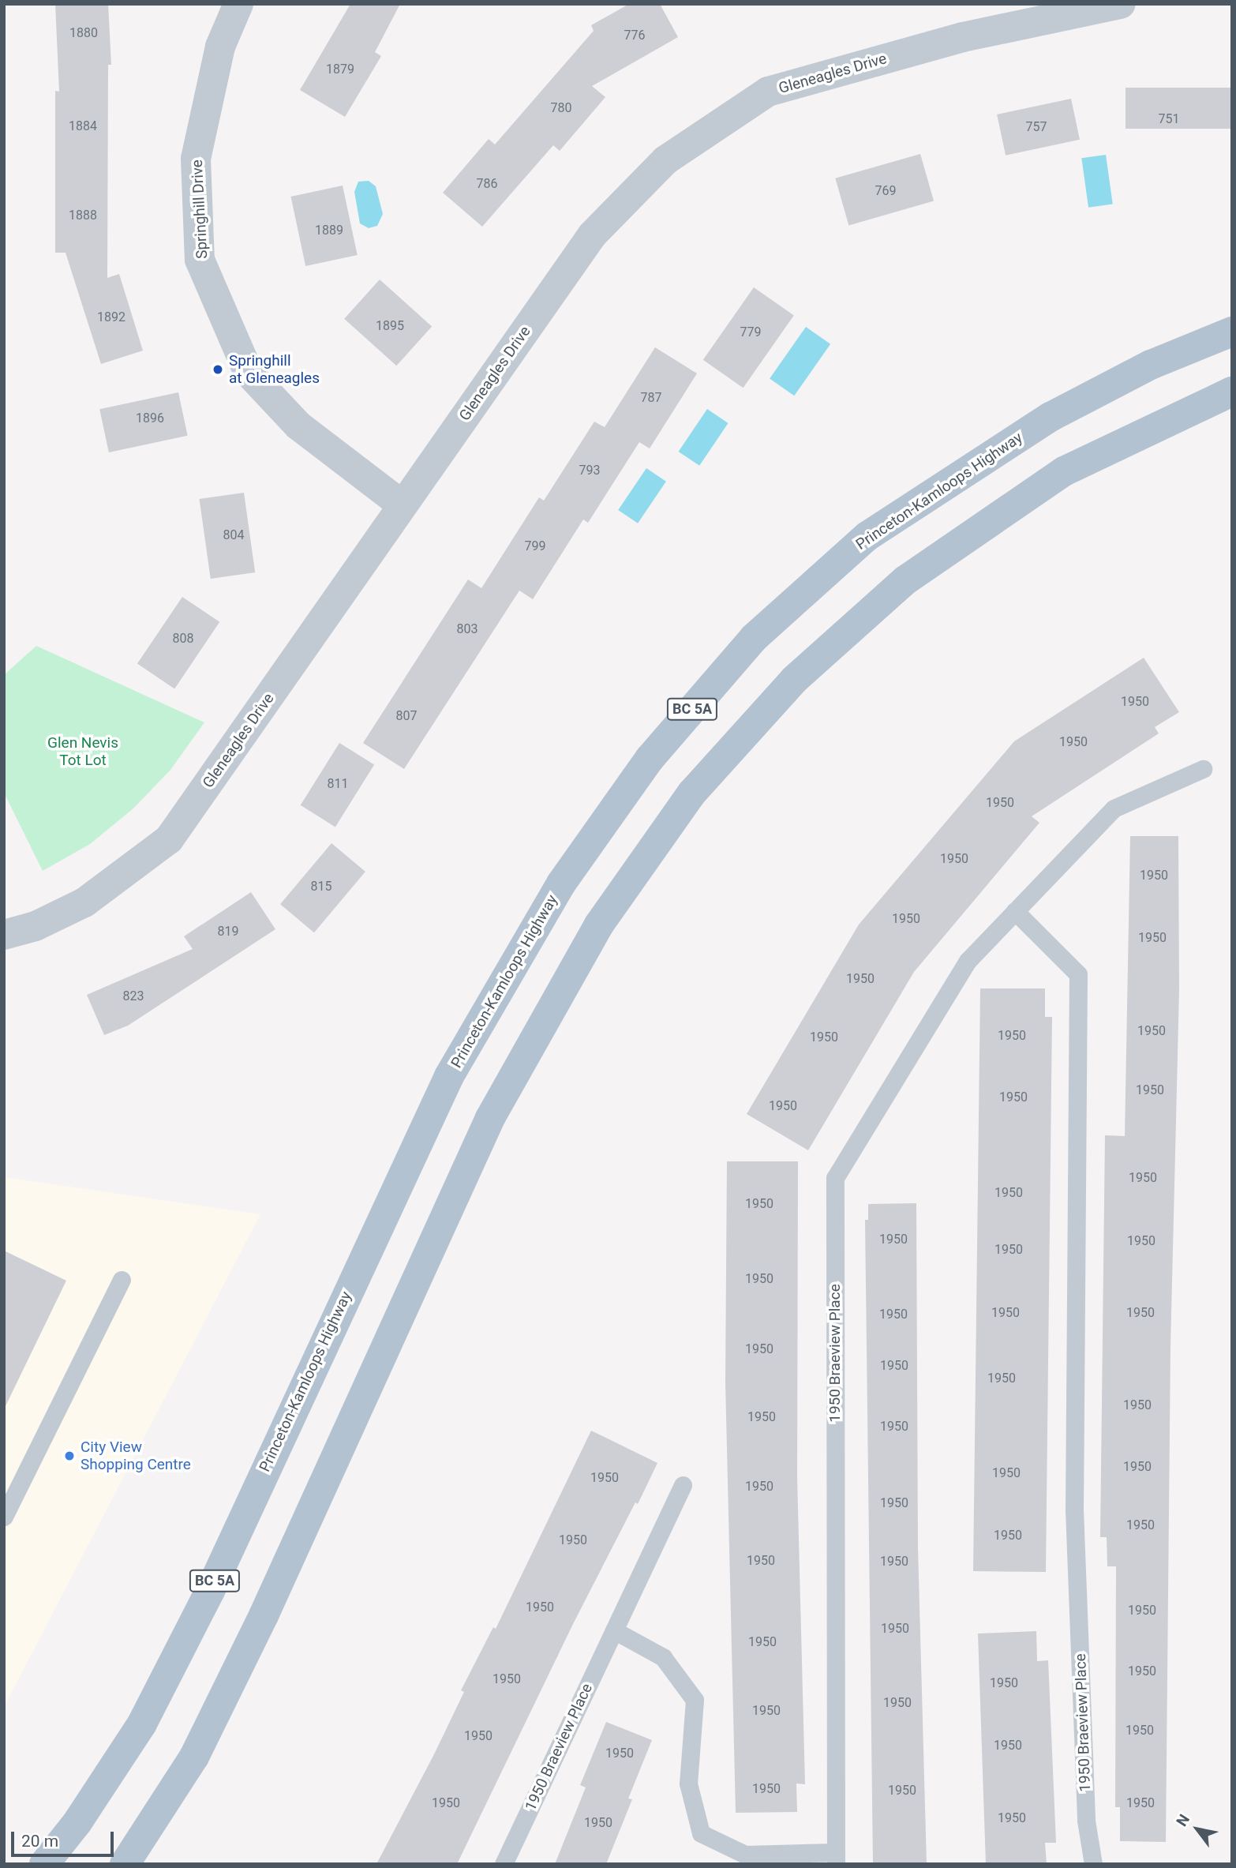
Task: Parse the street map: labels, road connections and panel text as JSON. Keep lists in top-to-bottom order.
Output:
{
  "streets": {
    "main road": ["Princeton-Kamloops Highway", "BC 5A"],
    "street": ["Gleneagles Drive", "Springhill Drive"],
    "lane": ["1950 Braeview Place"]
  },
  "crossings": [
    ["Gleneagles Drive", "Springhill Drive"]
  ],
  "parks": ["Glen Nevis Tot Lot"],
  "places": ["Springhill at Gleneagles", "City View Shopping Centre"],
  "house_numbers": [
    "1880",
    "776",
    "1879",
    "780",
    "751",
    "1884",
    "757",
    "786",
    "769",
    "1888",
    "1889",
    "1892",
    "1895",
    "779",
    "787",
    "1896",
    "793",
    "804",
    "799",
    "803",
    "808",
    "1950",
    "807",
    "1950",
    "811",
    "1950",
    "1950",
    "1950",
    "815",
    "1950",
    "819",
    "1950",
    "1950",
    "823",
    "1950",
    "1950",
    "1950",
    "1950",
    "1950",
    "1950",
    "1950",
    "1950",
    "1950",
    "1950",
    "1950",
    "1950",
    "1950",
    "1950",
    "1950",
    "1950",
    "1950",
    "1950",
    "1950",
    "1950",
    "1950",
    "1950",
    "1950",
    "1950",
    "1950",
    "1950",
    "1950",
    "1950",
    "1950",
    "1950",
    "1950",
    "1950",
    "1950",
    "1950",
    "1950",
    "1950",
    "1950",
    "1950",
    "1950",
    "1950",
    "1950",
    "1950",
    "1950",
    "1950",
    "1950",
    "1950",
    "1950",
    "1950",
    "1950",
    "1950",
    "1950"
  ],
  "scale_bar": "20 m",
  "north": "top left"
}
